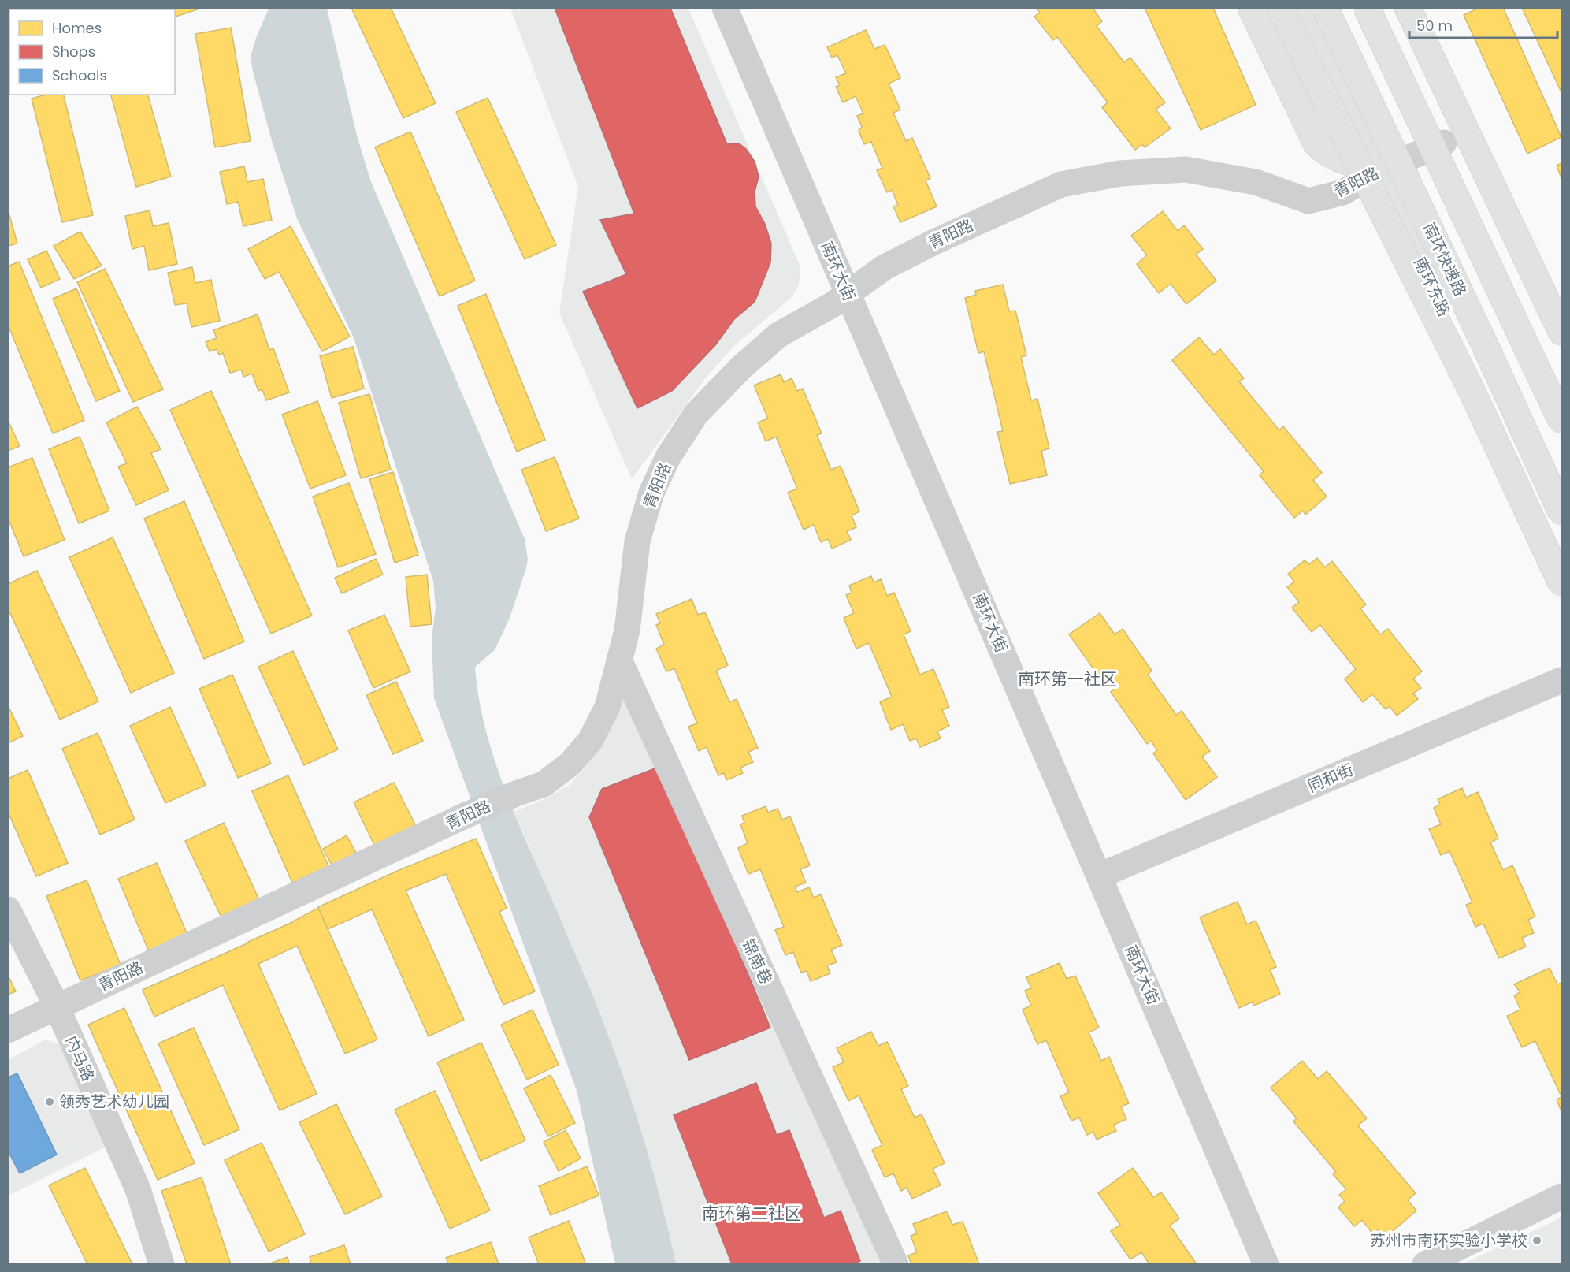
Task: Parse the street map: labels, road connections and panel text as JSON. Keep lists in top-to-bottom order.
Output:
{
  "streets": {
    "main road": ["南环快速路", "南环东路"],
    "street": [
      "青阳路",
      "南环大街",
      "同和街",
      "锦南巷",
      "内马路"
    ]
  },
  "crossings": [
    ["青阳路", "南环大街"],
    ["青阳路", "南环东路"],
    ["青阳路", "锦南巷"],
    ["青阳路", "内马路"],
    ["南环大街", "同和街"]
  ],
  "districts": ["南环第一社区", "南环第二社区"],
  "places": ["领秀艺术幼儿园", "苏州市南环实验小学校"],
  "legend": ["Homes", "Shops", "Schools"],
  "scale_bar": "50 m"
}
